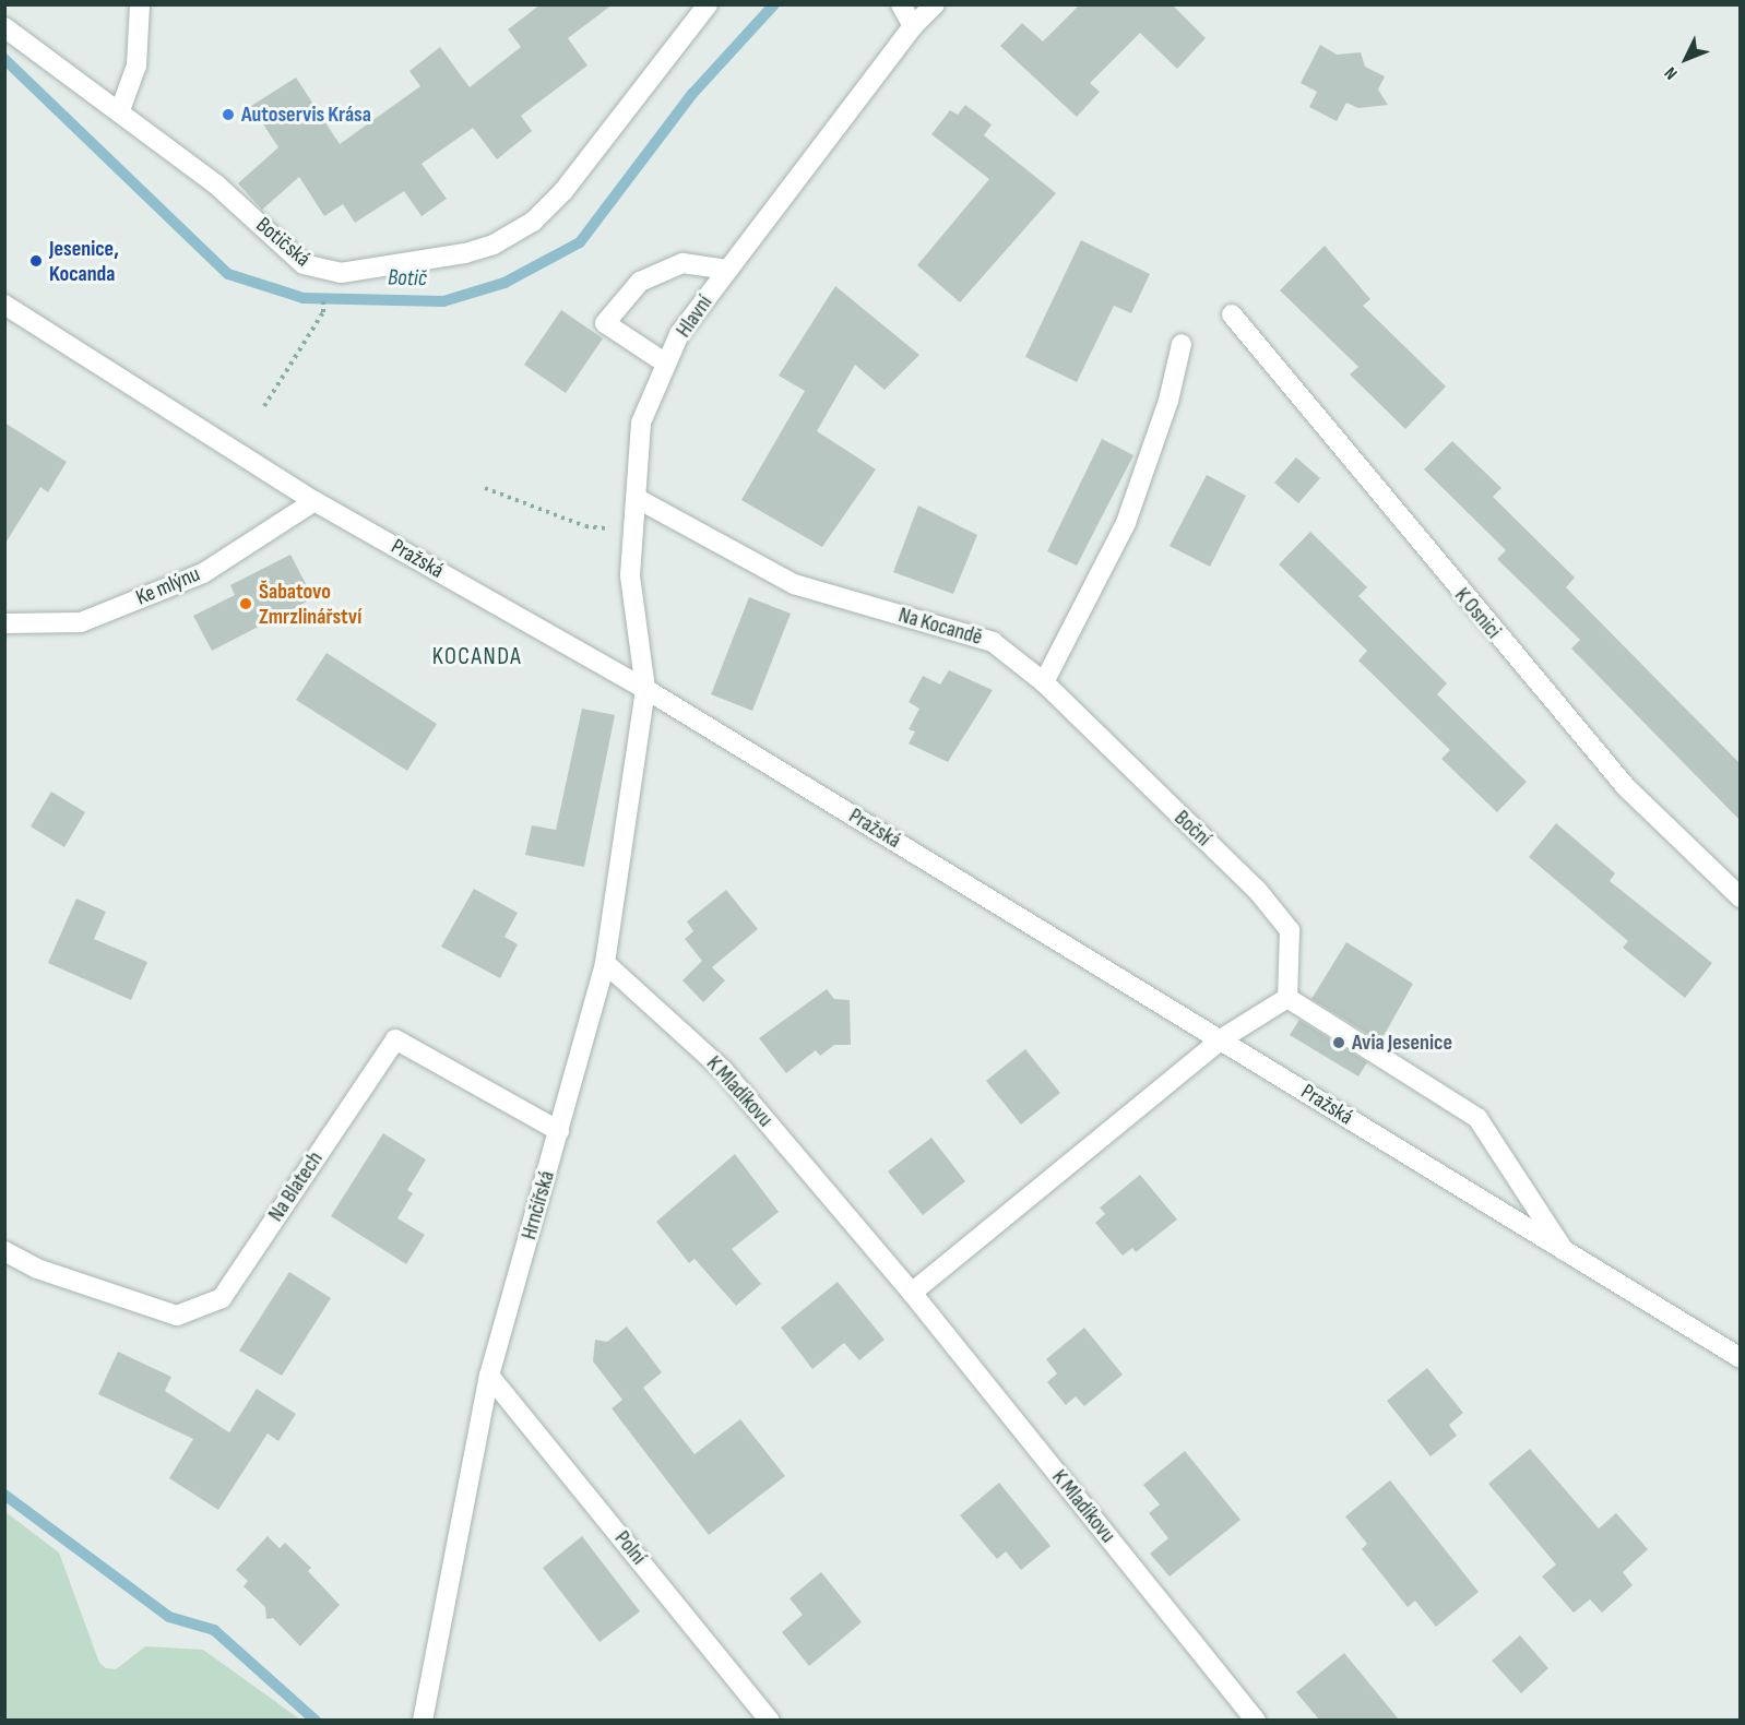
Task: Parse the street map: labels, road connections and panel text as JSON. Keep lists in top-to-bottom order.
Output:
{
  "streets": {
    "street": [
      "Botičská",
      "Hlavní",
      "Pražská",
      "Ke mlýnu",
      "K Osnici",
      "Na Kocandě",
      "Boční",
      "K Mladíkovu",
      "Na Blatech",
      "Hrnčířská",
      "Polní"
    ]
  },
  "crossings": [
    ["Hlavní", "Pražská"],
    ["Hlavní", "Na Kocandě"],
    ["Hlavní", "Hrnčířská"],
    ["Pražská", "Ke mlýnu"],
    ["Pražská", "Hrnčířská"],
    ["Na Kocandě", "Boční"],
    ["K Mladíkovu", "Hrnčířská"],
    ["Na Blatech", "Hrnčířská"],
    ["Hrnčířská", "Polní"]
  ],
  "districts": ["KOCANDA"],
  "water": ["Botič"],
  "places": [
    "Autoservis Krása",
    "Jesenice, Kocanda",
    "Šabatovo Zmrzlinářství",
    "Avia Jesenice"
  ],
  "north": "bottom left"
}
